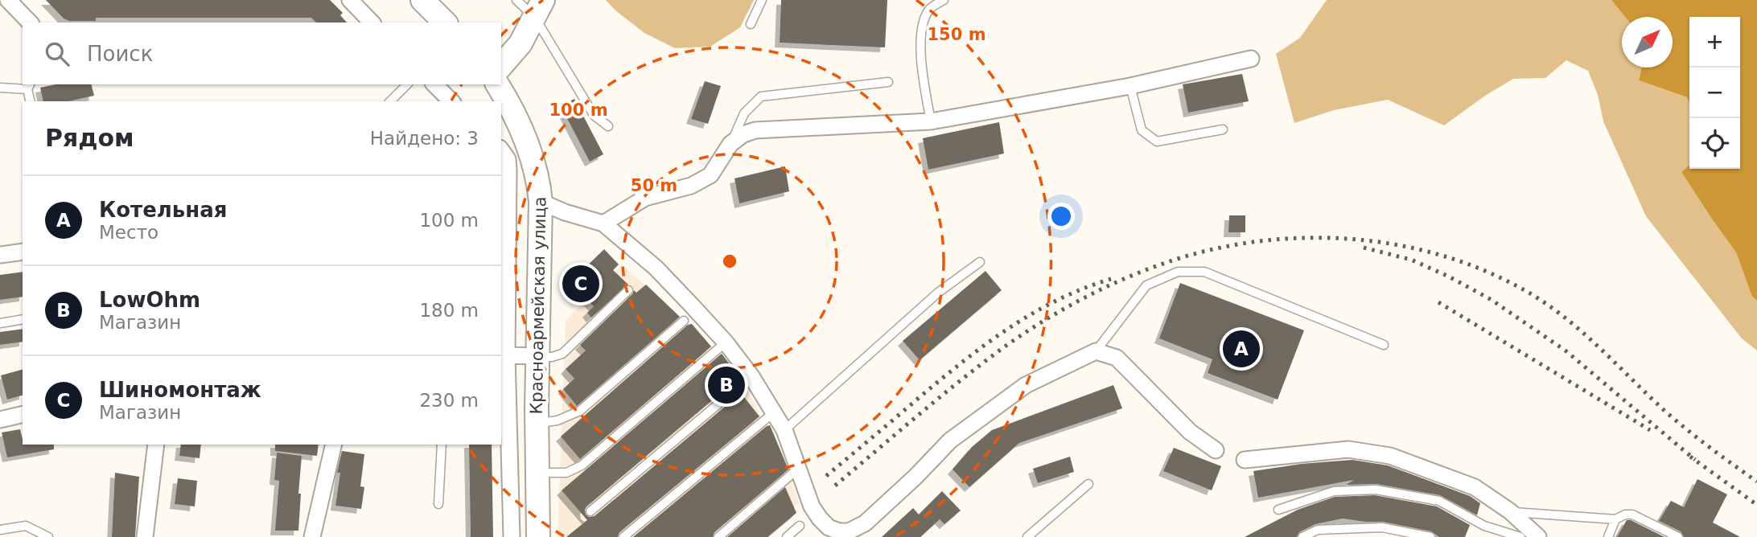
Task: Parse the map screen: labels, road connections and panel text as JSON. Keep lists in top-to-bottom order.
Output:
{
  "streets": {
    "main road": ["Красноармейская улица"]
  },
  "north": "top right",
  "page": {
    "map_buttons": ["+", "−"],
    "search": "Поиск",
    "heading": ["Рядом", "Найдено: 3"],
    "list": [
      {
        "mark": "A",
        "name": "Котельная",
        "note": "Место",
        "value": "100 m"
      },
      {
        "mark": "B",
        "name": "LowOhm",
        "note": "Магазин",
        "value": "180 m"
      },
      {
        "mark": "C",
        "name": "Шиномонтаж",
        "note": "Магазин",
        "value": "230 m"
      }
    ],
    "pins": ["C", "A", "B"]
  },
  "rings": ["150 m", "100 m", "50 m"]
}
